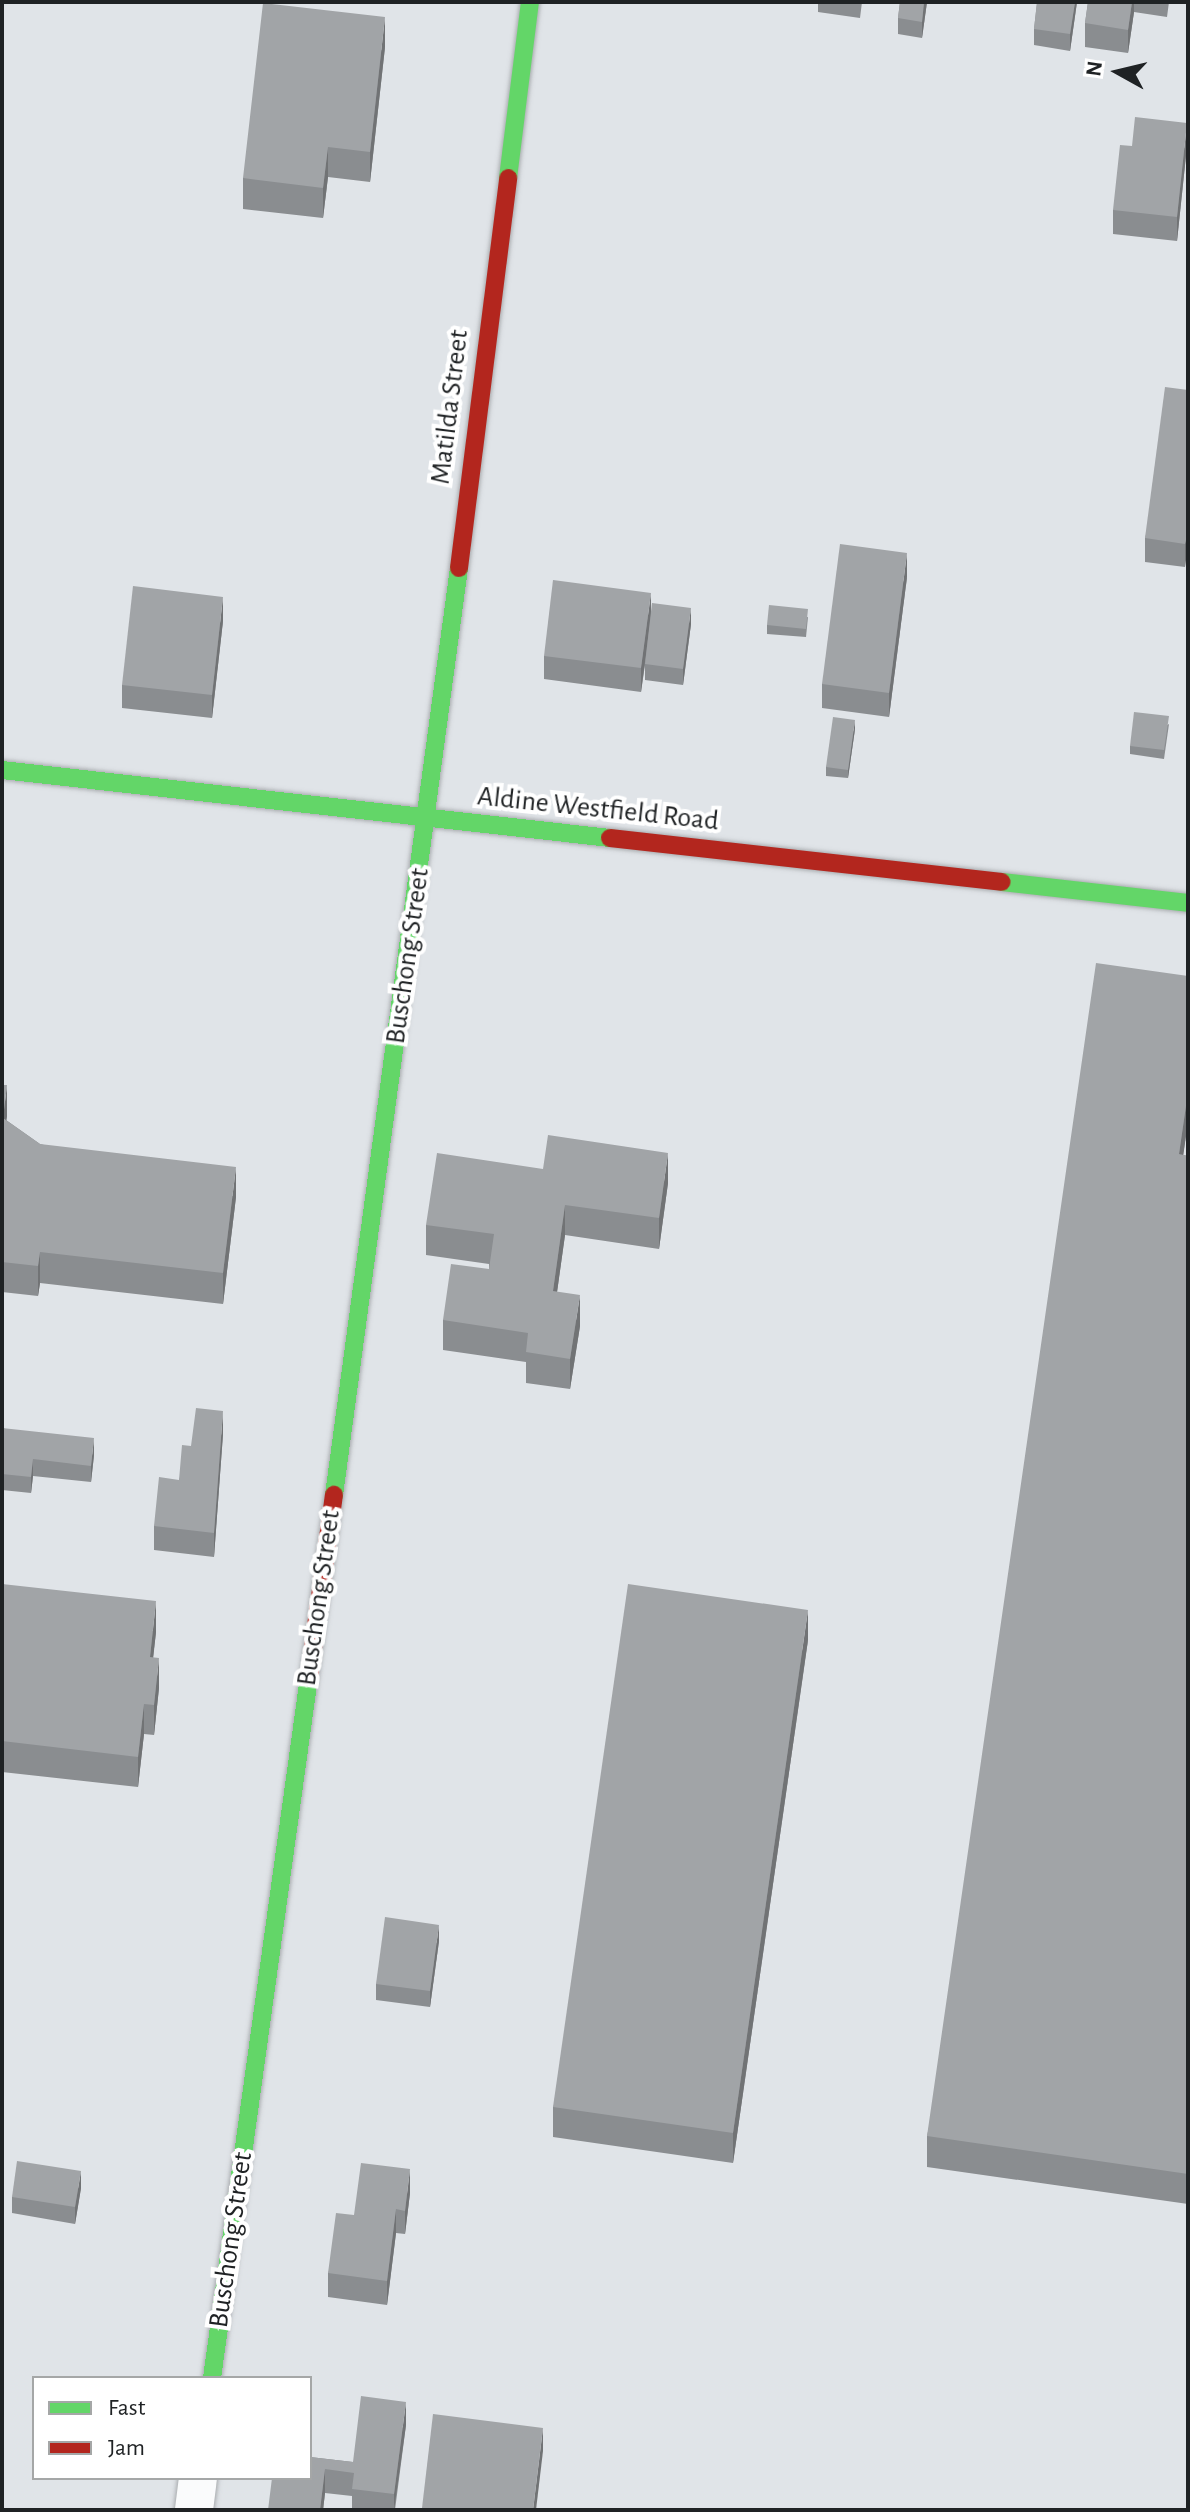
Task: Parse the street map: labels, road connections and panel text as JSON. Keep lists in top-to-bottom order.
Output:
{
  "streets": {
    "street": ["Matilda Street", "Aldine Westfield Road", "Buschong Street"]
  },
  "crossings": [
    ["Matilda Street", "Aldine Westfield Road"],
    ["Matilda Street", "Buschong Street"],
    ["Aldine Westfield Road", "Buschong Street"]
  ],
  "legend": ["Fast", "Jam"],
  "north": "left"
}
